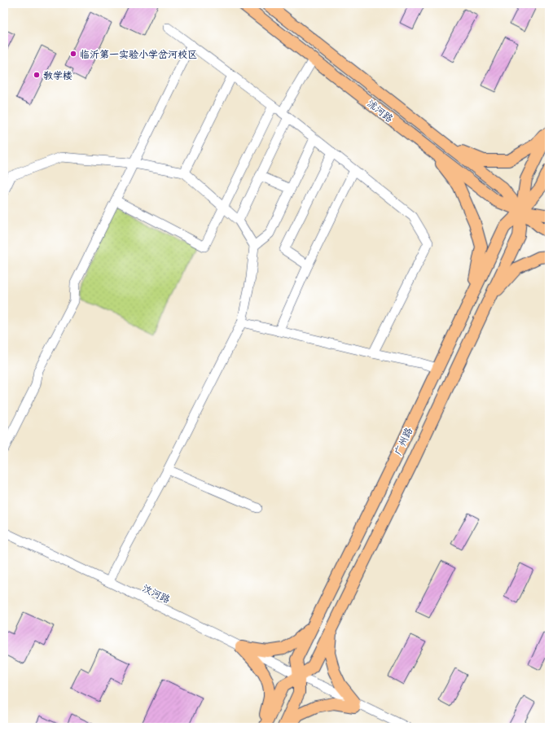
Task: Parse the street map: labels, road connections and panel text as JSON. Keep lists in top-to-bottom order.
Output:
{
  "streets": {
    "main road": ["沭河路", "广州路"],
    "street": ["汶河路"]
  },
  "crossings": [
    ["沭河路", "广州路"],
    ["广州路", "汶河路"]
  ],
  "places": ["临沂第一实验小学岔河校区", "教学楼"]
}
